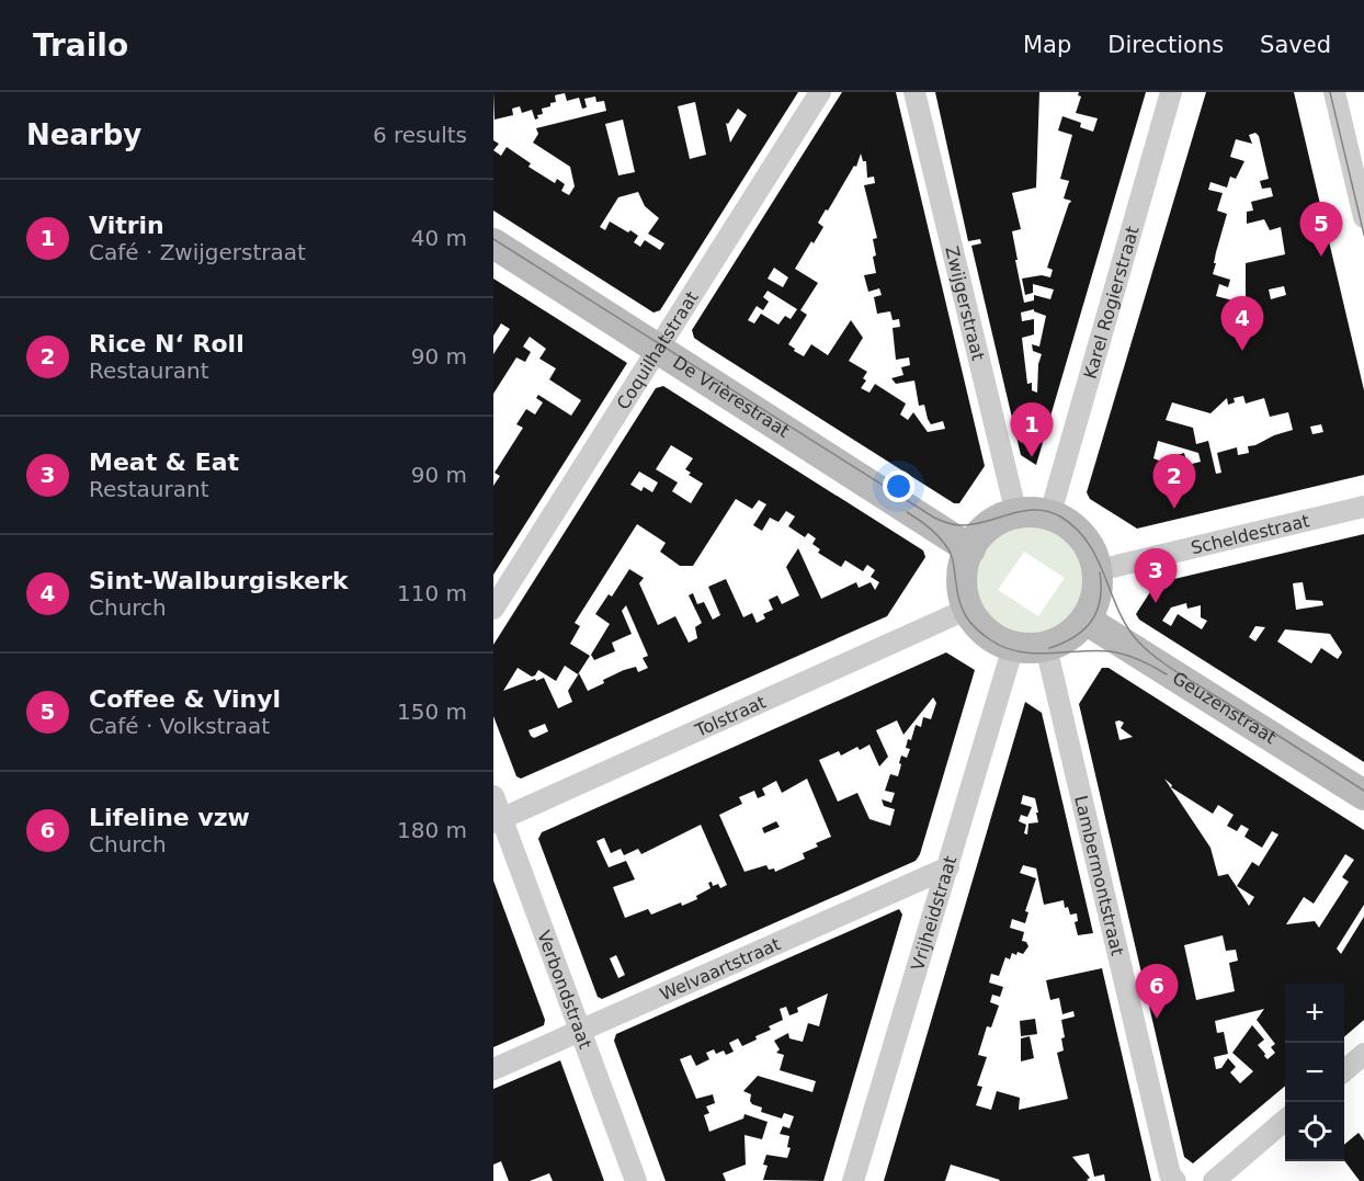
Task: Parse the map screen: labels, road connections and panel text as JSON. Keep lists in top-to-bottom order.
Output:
{
  "streets": {
    "street": [
      "Zwijgerstraat",
      "Karel Rogierstraat",
      "Coquilhatstraat",
      "De Vrièrestraat",
      "Scheldestraat",
      "Geuzenstraat",
      "Tolstraat",
      "Lambermontstraat",
      "Vrijheidstraat",
      "Welvaartstraat",
      "Verbondstraat"
    ]
  },
  "crossings": [
    ["Zwijgerstraat", "Karel Rogierstraat"],
    ["Zwijgerstraat", "De Vrièrestraat"],
    ["Zwijgerstraat", "Scheldestraat"],
    ["Zwijgerstraat", "Geuzenstraat"],
    ["Zwijgerstraat", "Tolstraat"],
    ["Zwijgerstraat", "Lambermontstraat"],
    ["Zwijgerstraat", "Vrijheidstraat"],
    ["Karel Rogierstraat", "De Vrièrestraat"],
    ["Karel Rogierstraat", "Scheldestraat"],
    ["Karel Rogierstraat", "Geuzenstraat"],
    ["Karel Rogierstraat", "Tolstraat"],
    ["Karel Rogierstraat", "Lambermontstraat"],
    ["Karel Rogierstraat", "Vrijheidstraat"],
    ["Coquilhatstraat", "De Vrièrestraat"],
    ["De Vrièrestraat", "Scheldestraat"],
    ["De Vrièrestraat", "Geuzenstraat"],
    ["De Vrièrestraat", "Tolstraat"],
    ["De Vrièrestraat", "Lambermontstraat"],
    ["De Vrièrestraat", "Vrijheidstraat"],
    ["Scheldestraat", "Geuzenstraat"],
    ["Scheldestraat", "Tolstraat"],
    ["Scheldestraat", "Lambermontstraat"],
    ["Scheldestraat", "Vrijheidstraat"],
    ["Geuzenstraat", "Tolstraat"],
    ["Geuzenstraat", "Lambermontstraat"],
    ["Geuzenstraat", "Vrijheidstraat"],
    ["Tolstraat", "Lambermontstraat"],
    ["Tolstraat", "Vrijheidstraat"],
    ["Tolstraat", "Verbondstraat"],
    ["Lambermontstraat", "Vrijheidstraat"],
    ["Vrijheidstraat", "Welvaartstraat"],
    ["Welvaartstraat", "Verbondstraat"]
  ],
  "page": {
    "header": "Trailo",
    "nav": ["Map", "Directions", "Saved"],
    "heading": ["Nearby", "6 results"],
    "list": [
      {
        "mark": "1",
        "name": "Vitrin",
        "note": "Café · Zwijgerstraat",
        "value": "40 m"
      },
      {
        "mark": "2",
        "name": "Rice N‘ Roll",
        "note": "Restaurant",
        "value": "90 m"
      },
      {
        "mark": "3",
        "name": "Meat & Eat",
        "note": "Restaurant",
        "value": "90 m"
      },
      {
        "mark": "4",
        "name": "Sint-Walburgiskerk",
        "note": "Church",
        "value": "110 m"
      },
      {
        "mark": "5",
        "name": "Coffee & Vinyl",
        "note": "Café · Volkstraat",
        "value": "150 m"
      },
      {
        "mark": "6",
        "name": "Lifeline vzw",
        "note": "Church",
        "value": "180 m"
      }
    ],
    "pins": [
      "5",
      "4",
      "1",
      "2",
      "3",
      "6"
    ],
    "map_buttons": ["+", "−"]
  }
}
